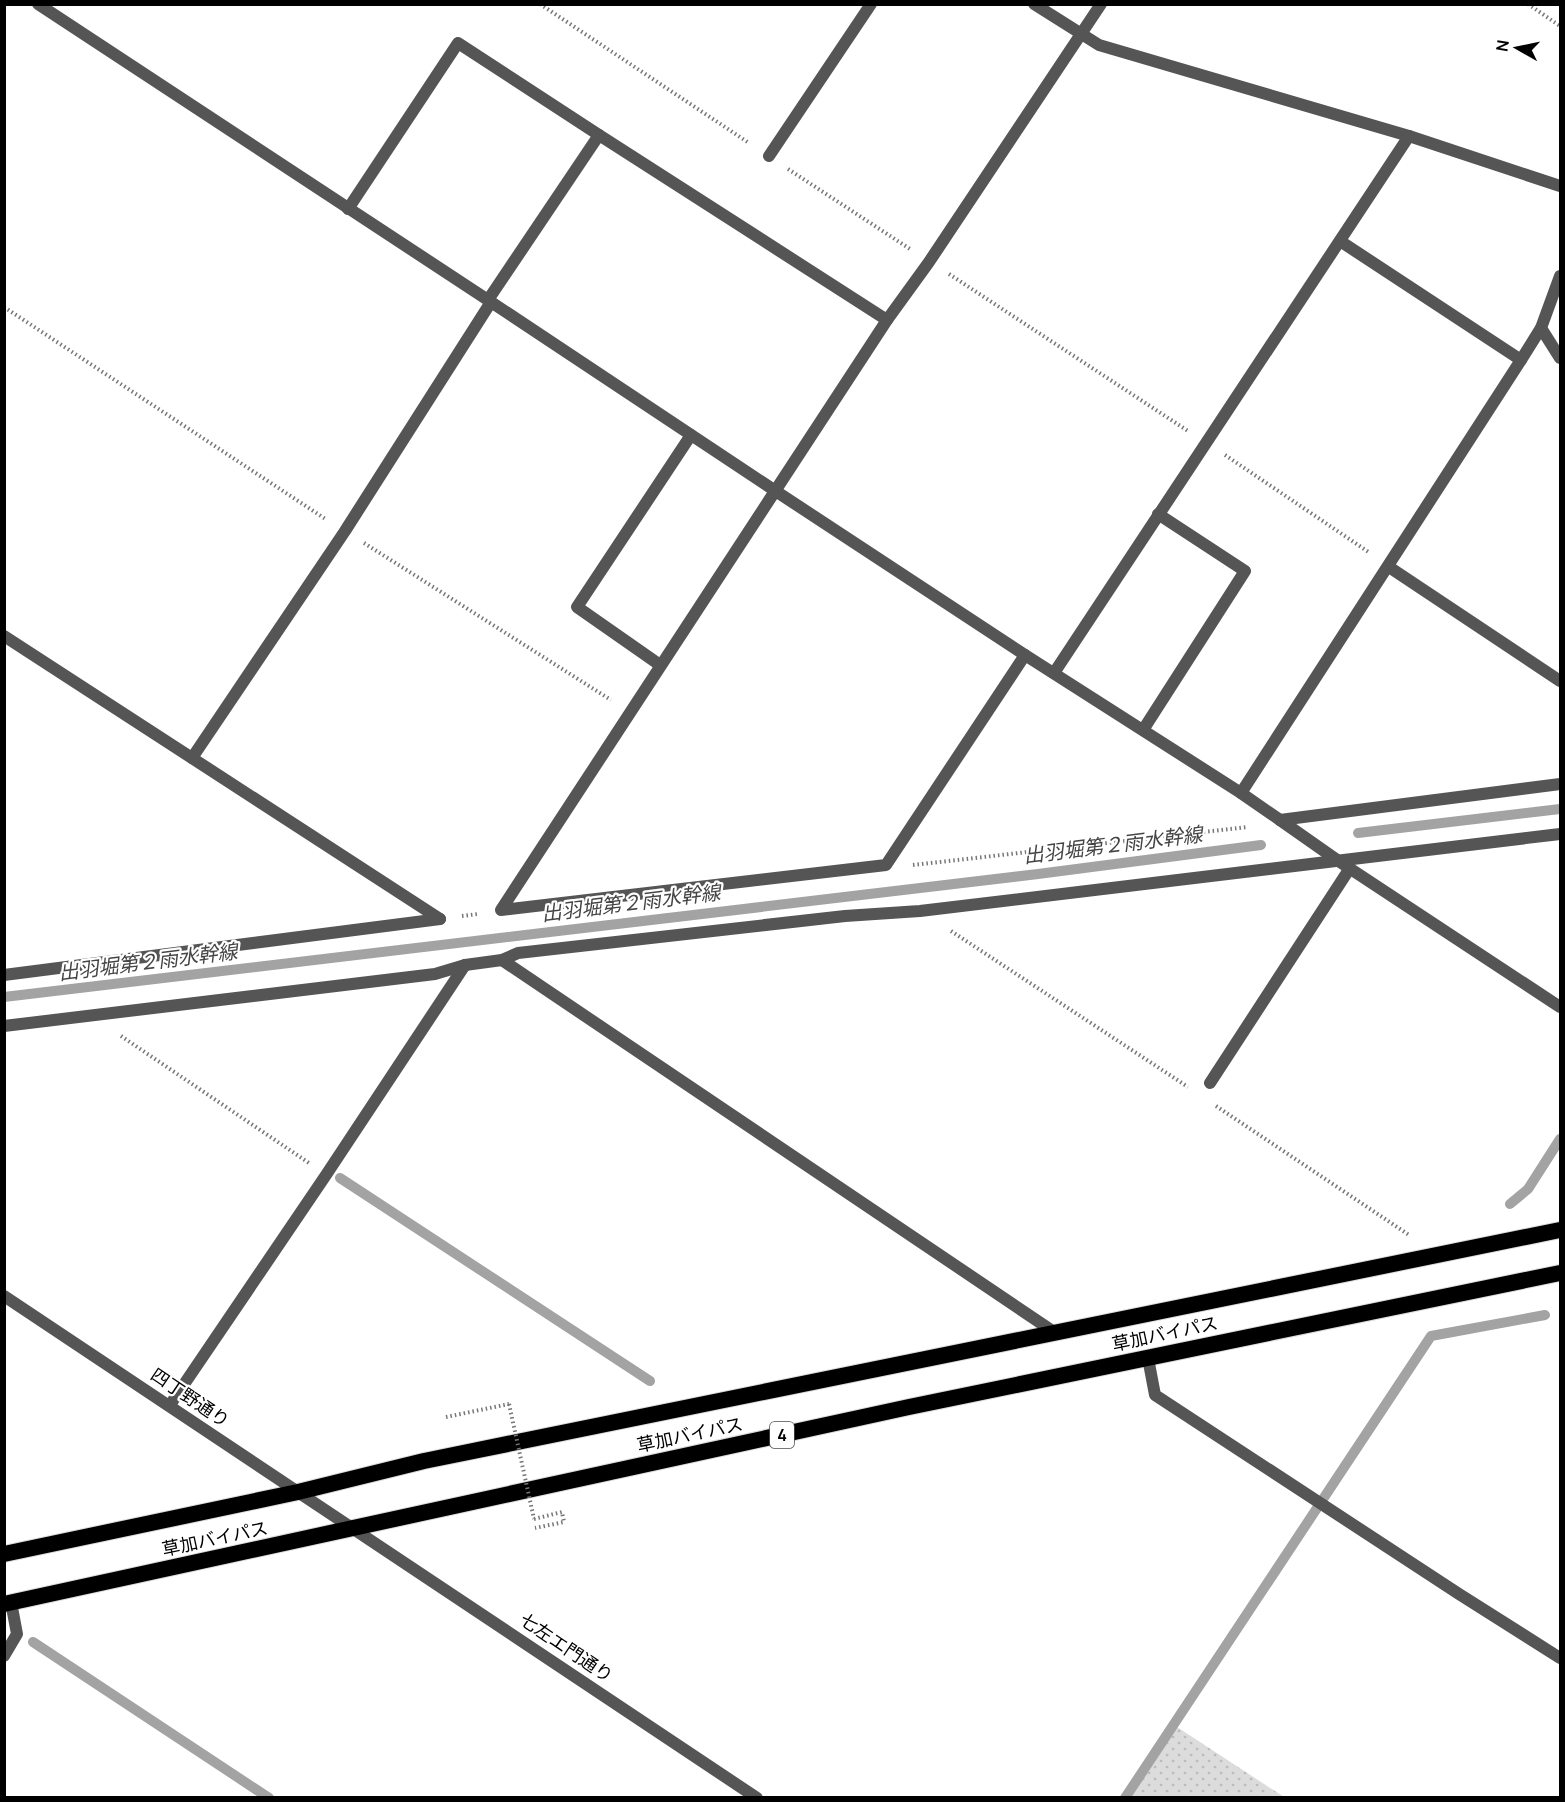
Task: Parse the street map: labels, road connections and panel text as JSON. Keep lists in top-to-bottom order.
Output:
{
  "streets": {
    "highway": ["草加バイパス", "4"],
    "street": ["四丁野通り", "七左エ門通り"]
  },
  "crossings": [
    ["草加バイパス", "四丁野通り"],
    ["草加バイパス", "七左エ門通り"],
    ["四丁野通り", "七左エ門通り"]
  ],
  "water": ["出羽堀第２雨水幹線"],
  "north": "left"
}
